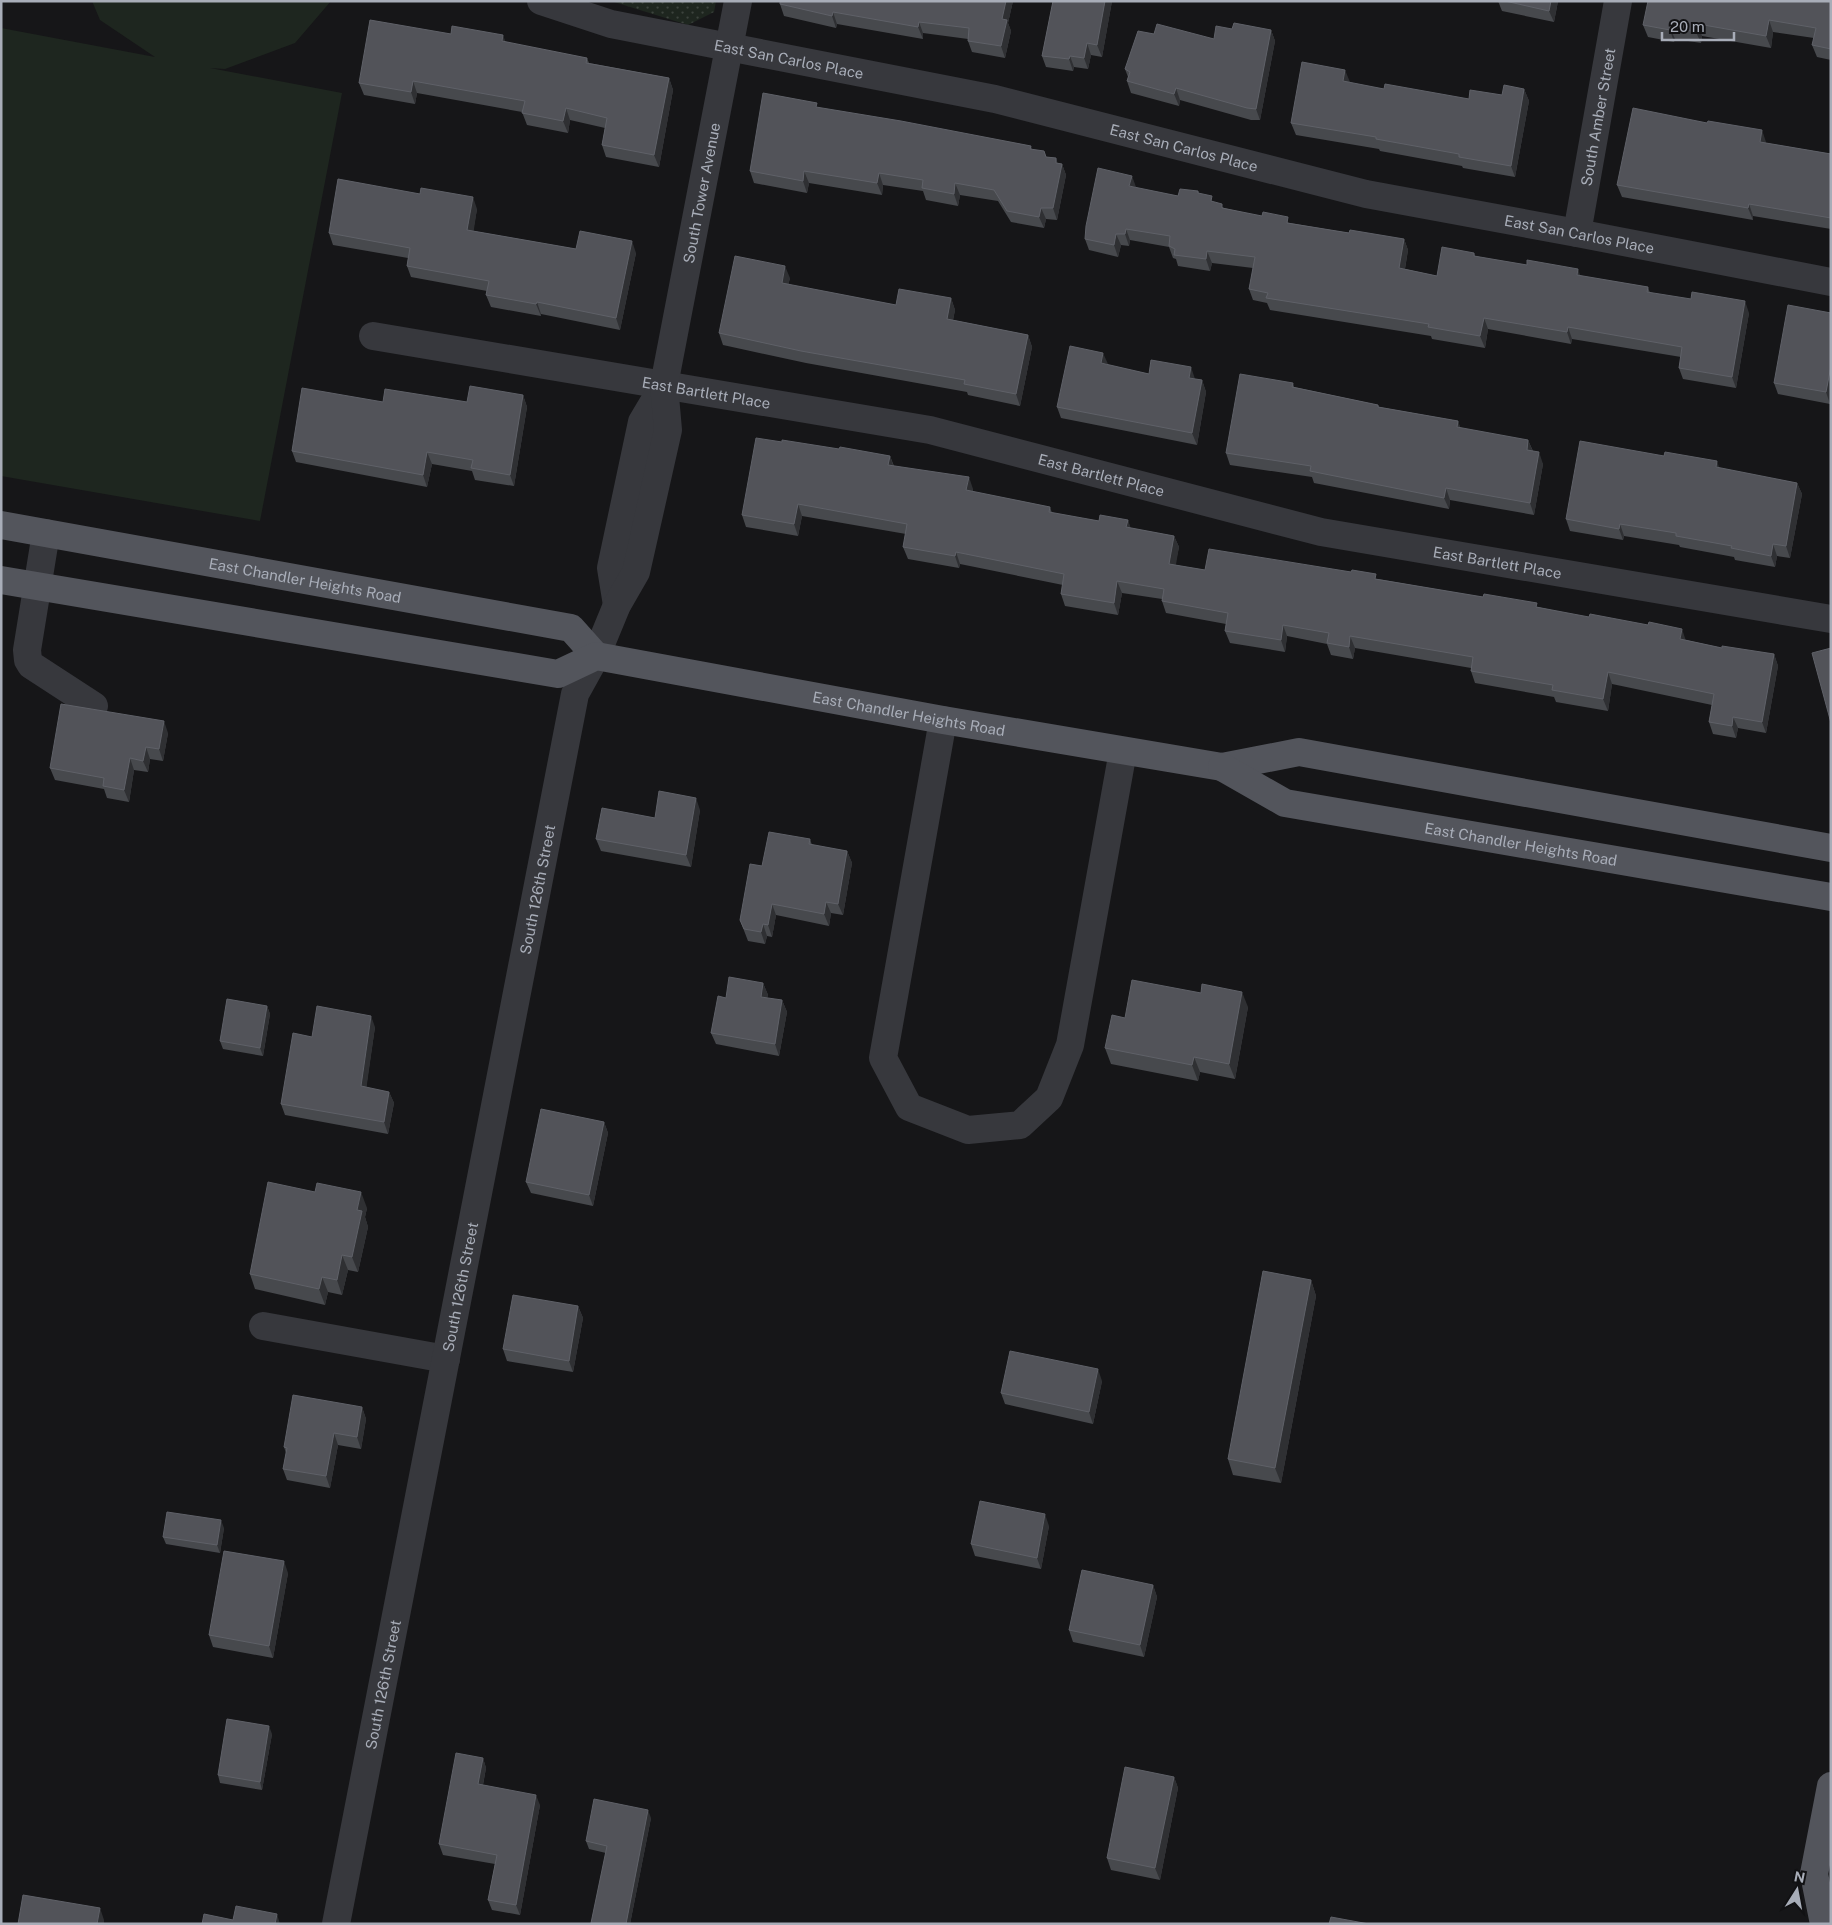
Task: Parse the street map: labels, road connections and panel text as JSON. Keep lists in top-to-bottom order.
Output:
{
  "streets": {
    "main road": ["East Chandler Heights Road"],
    "street": [
      "East San Carlos Place",
      "South Amber Street",
      "South Tower Avenue",
      "East Bartlett Place",
      "South 126th Street"
    ]
  },
  "crossings": [
    ["East San Carlos Place", "South Amber Street"],
    ["East San Carlos Place", "South Tower Avenue"],
    ["South Tower Avenue", "East Bartlett Place"],
    ["South Tower Avenue", "East Chandler Heights Road"],
    ["South Tower Avenue", "South 126th Street"],
    ["East Chandler Heights Road", "South 126th Street"]
  ],
  "scale_bar": "20 m",
  "north": "top"
}
